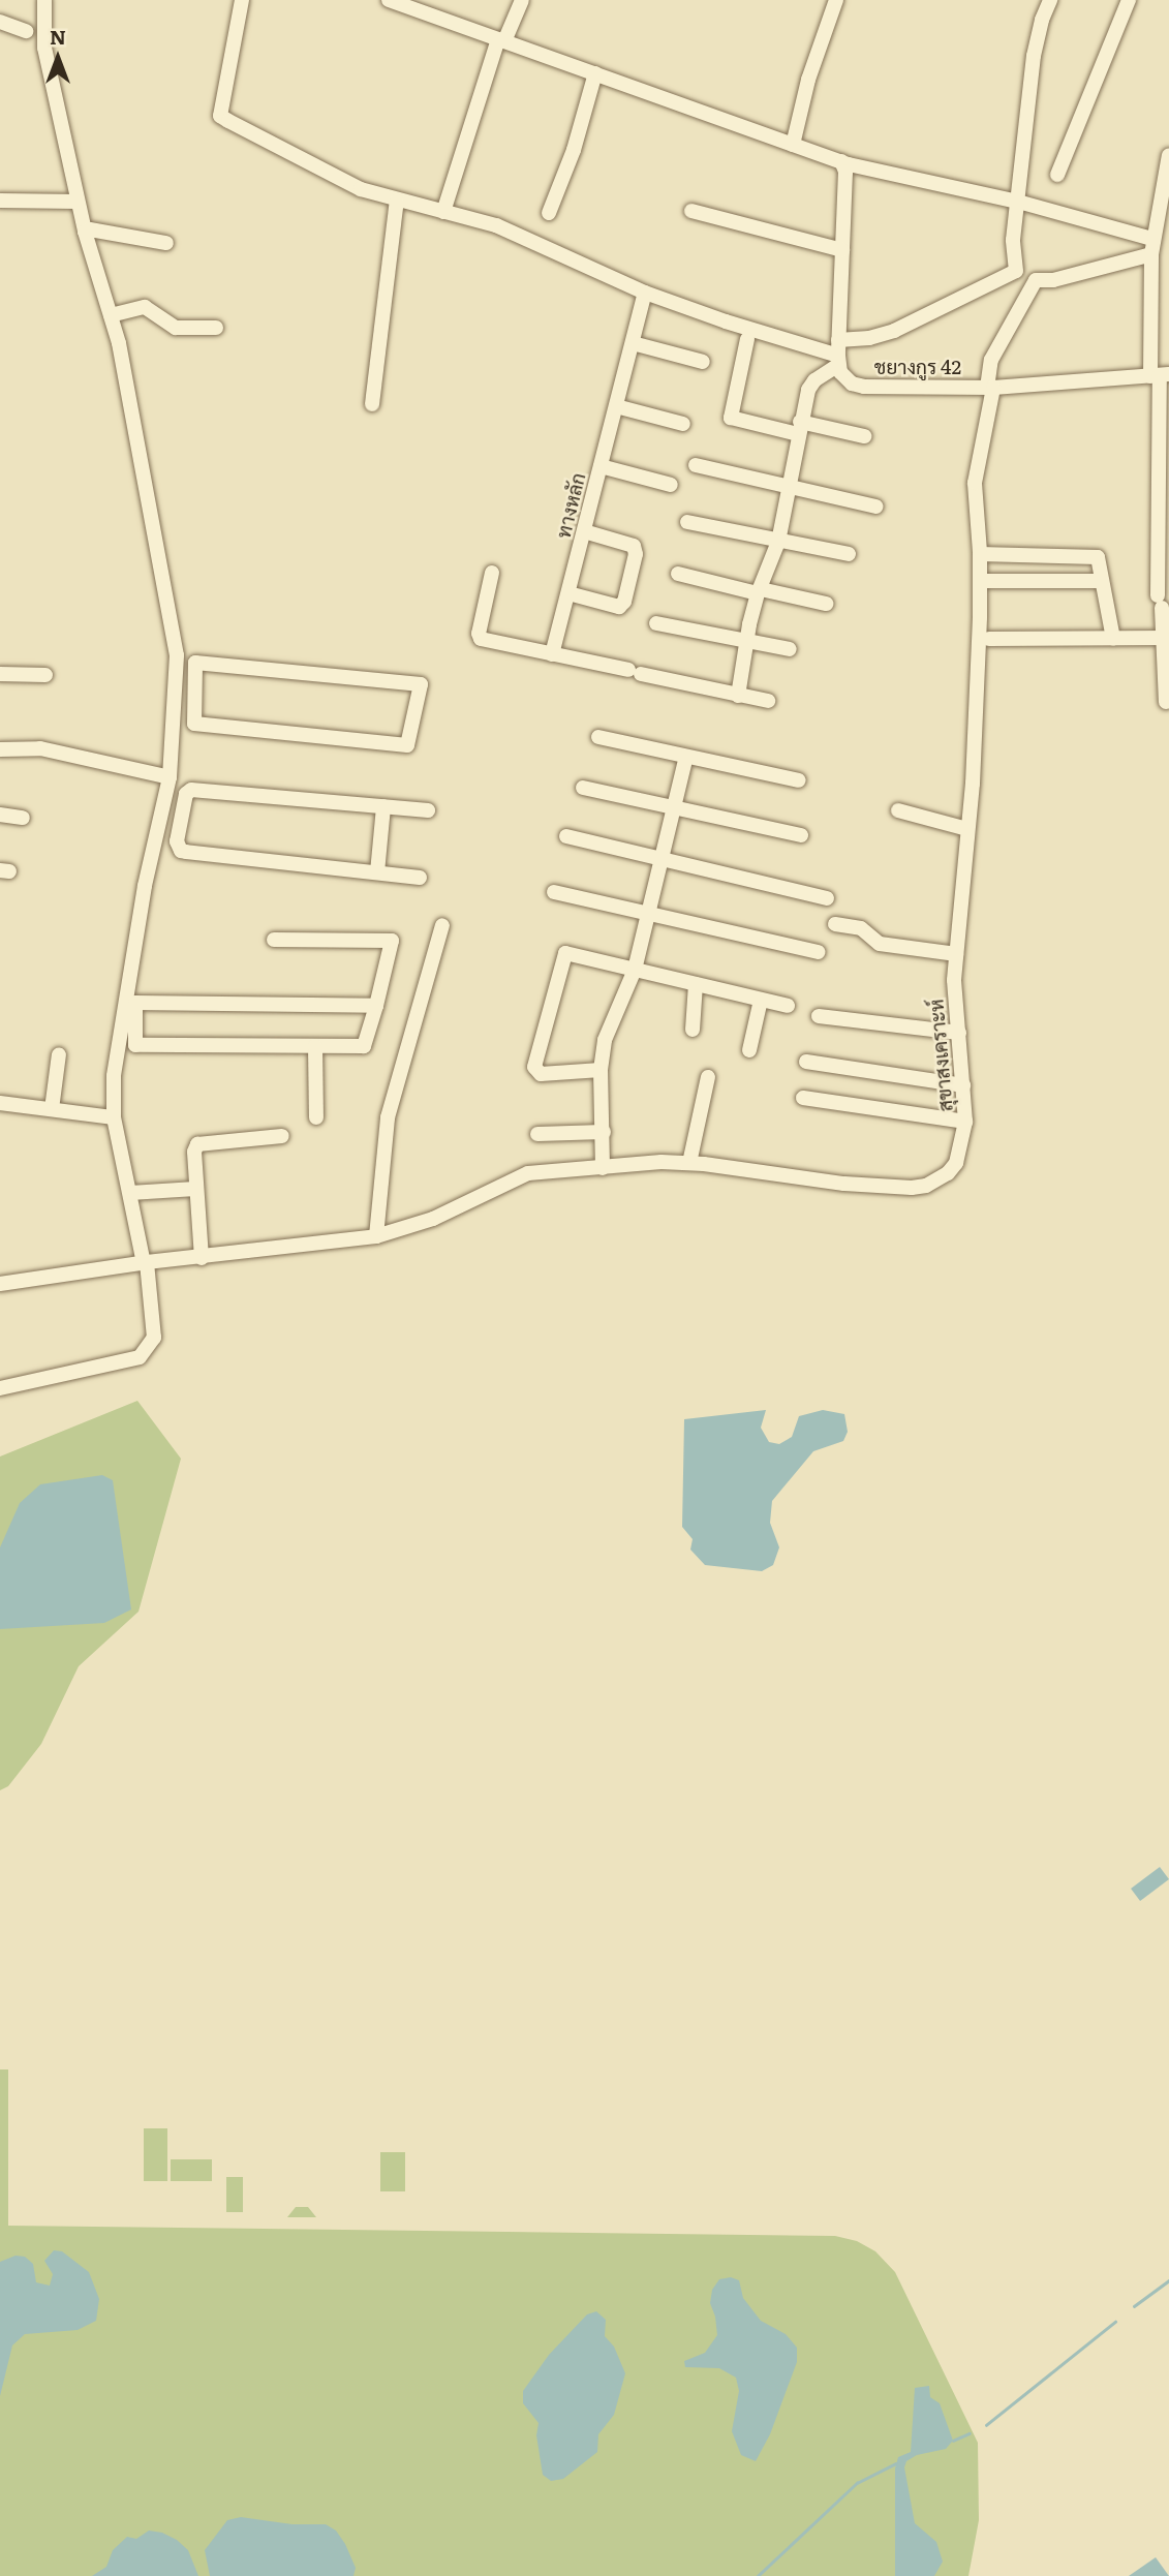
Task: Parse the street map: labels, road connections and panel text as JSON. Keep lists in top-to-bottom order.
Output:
{
  "streets": {
    "street": ["ชยางกูร 42", "ทางหลัก", "สุขาสงเคราะห์"]
  },
  "crossings": [
    ["ชยางกูร 42", "สุขาสงเคราะห์"]
  ],
  "north": "top"
}
